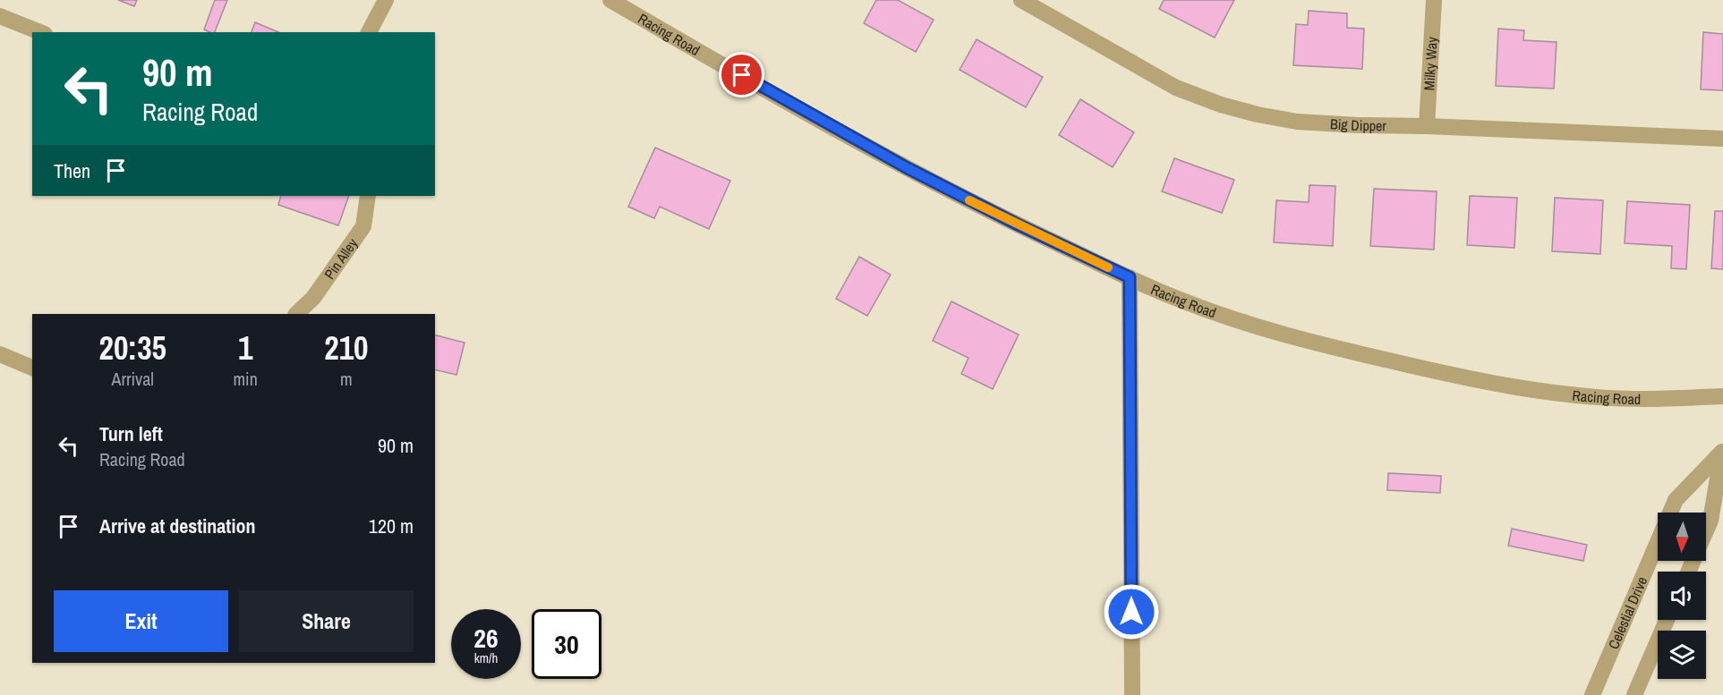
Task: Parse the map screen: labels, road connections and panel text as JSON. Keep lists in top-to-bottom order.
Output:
{
  "streets": {
    "street": [
      "Racing Road",
      "Milky Way",
      "Big Dipper",
      "Pin Alley",
      "Celestial Drive"
    ]
  },
  "crossings": [
    ["Milky Way", "Big Dipper"]
  ],
  "north": "bottom",
  "page": {
    "turn": ["90 m", "Racing Road"],
    "then": "Then",
    "eta": [
      "20:35",
      "Arrival",
      "1",
      "min",
      "210",
      "m"
    ],
    "list": [
      {
        "name": "Turn left",
        "note": "Racing Road",
        "value": "90 m"
      },
      {
        "name": "Arrive at destination",
        "value": "120 m"
      }
    ],
    "buttons": ["Exit", "Share"],
    "speed": "26 km/h",
    "limit": "30"
  }
}
